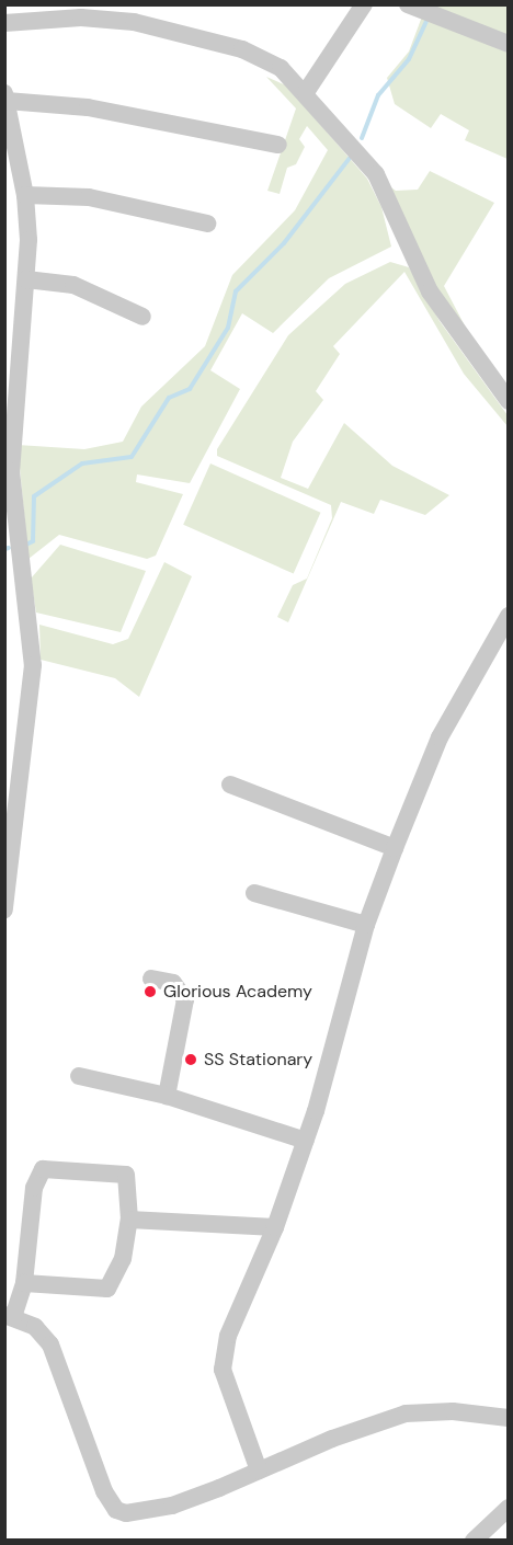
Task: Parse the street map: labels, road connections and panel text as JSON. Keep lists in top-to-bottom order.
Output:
{
  "places": ["Glorious Academy", "SS Stationary"]
}
